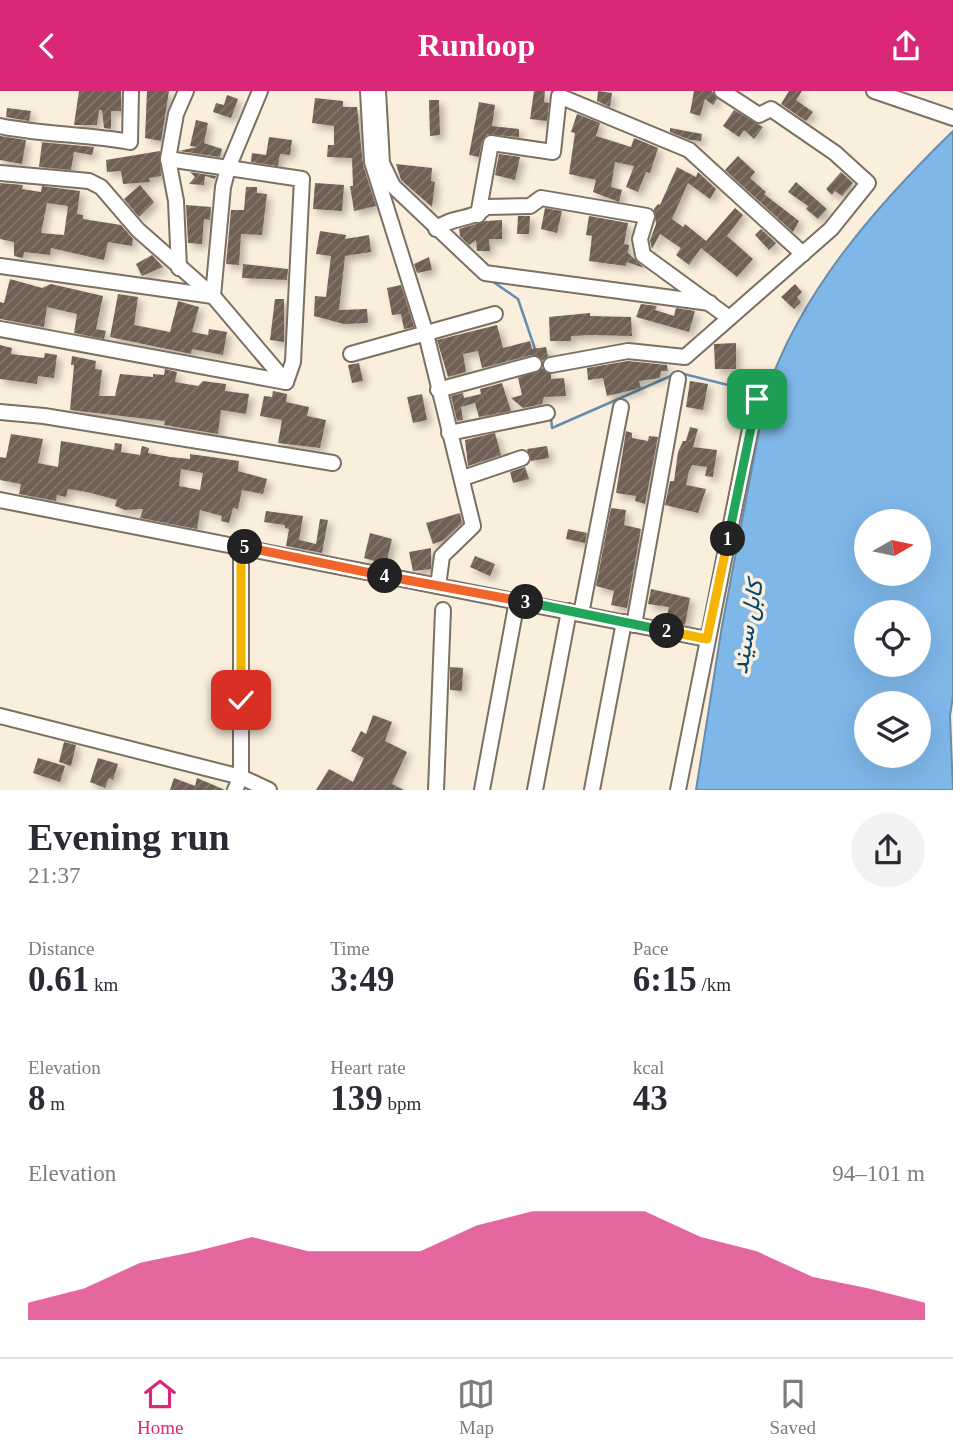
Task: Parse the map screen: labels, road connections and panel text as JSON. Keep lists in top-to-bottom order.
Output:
{
  "water": ["کابل سيند"],
  "north": "right",
  "page": {
    "header": "Runloop",
    "pins": [
      "1",
      "5",
      "4",
      "3",
      "2"
    ],
    "heading": ["Evening run", "21:37"],
    "stats": [
      ["Distance", "0.61 km"],
      ["Time", "3:49"],
      ["Pace", "6:15 /km"],
      ["Elevation", "8 m"],
      ["Heart rate", "139 bpm"],
      ["kcal", "43"]
    ],
    "chart": ["Elevation", "94–101 m"],
    "tabs": ["Home", "Map", "Saved"]
  }
}
